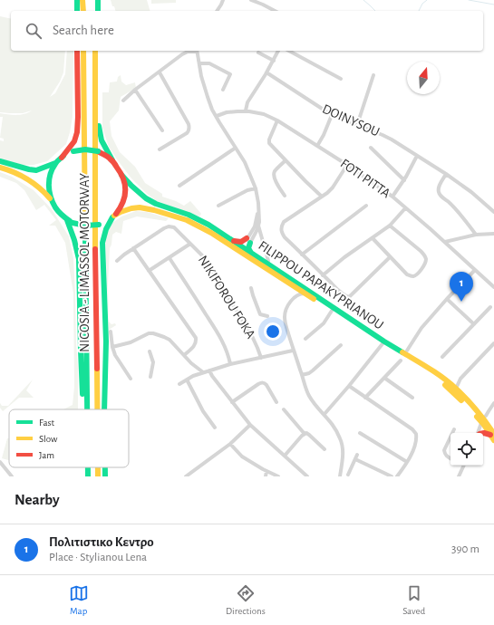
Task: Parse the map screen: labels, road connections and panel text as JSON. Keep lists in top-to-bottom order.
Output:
{
  "streets": {
    "main road": ["NICOSIA - LIMASSOL MOTORWAY", "FILIPPOU PAPAKYPRIANOU"],
    "street": ["DOINYSOU", "FOTI PITTA", "NIKIFOROU FOKA"]
  },
  "legend": ["Fast", "Slow", "Jam"],
  "north": "top",
  "page": {
    "search": "Search here",
    "pins": "1",
    "heading": "Nearby",
    "list": [
      {
        "mark": "1",
        "name": "Πολιτιστικο Κεντρο",
        "note": "Place · Stylianou Lena",
        "value": "390 m"
      }
    ],
    "nav": ["Map", "Directions", "Saved"]
  }
}
